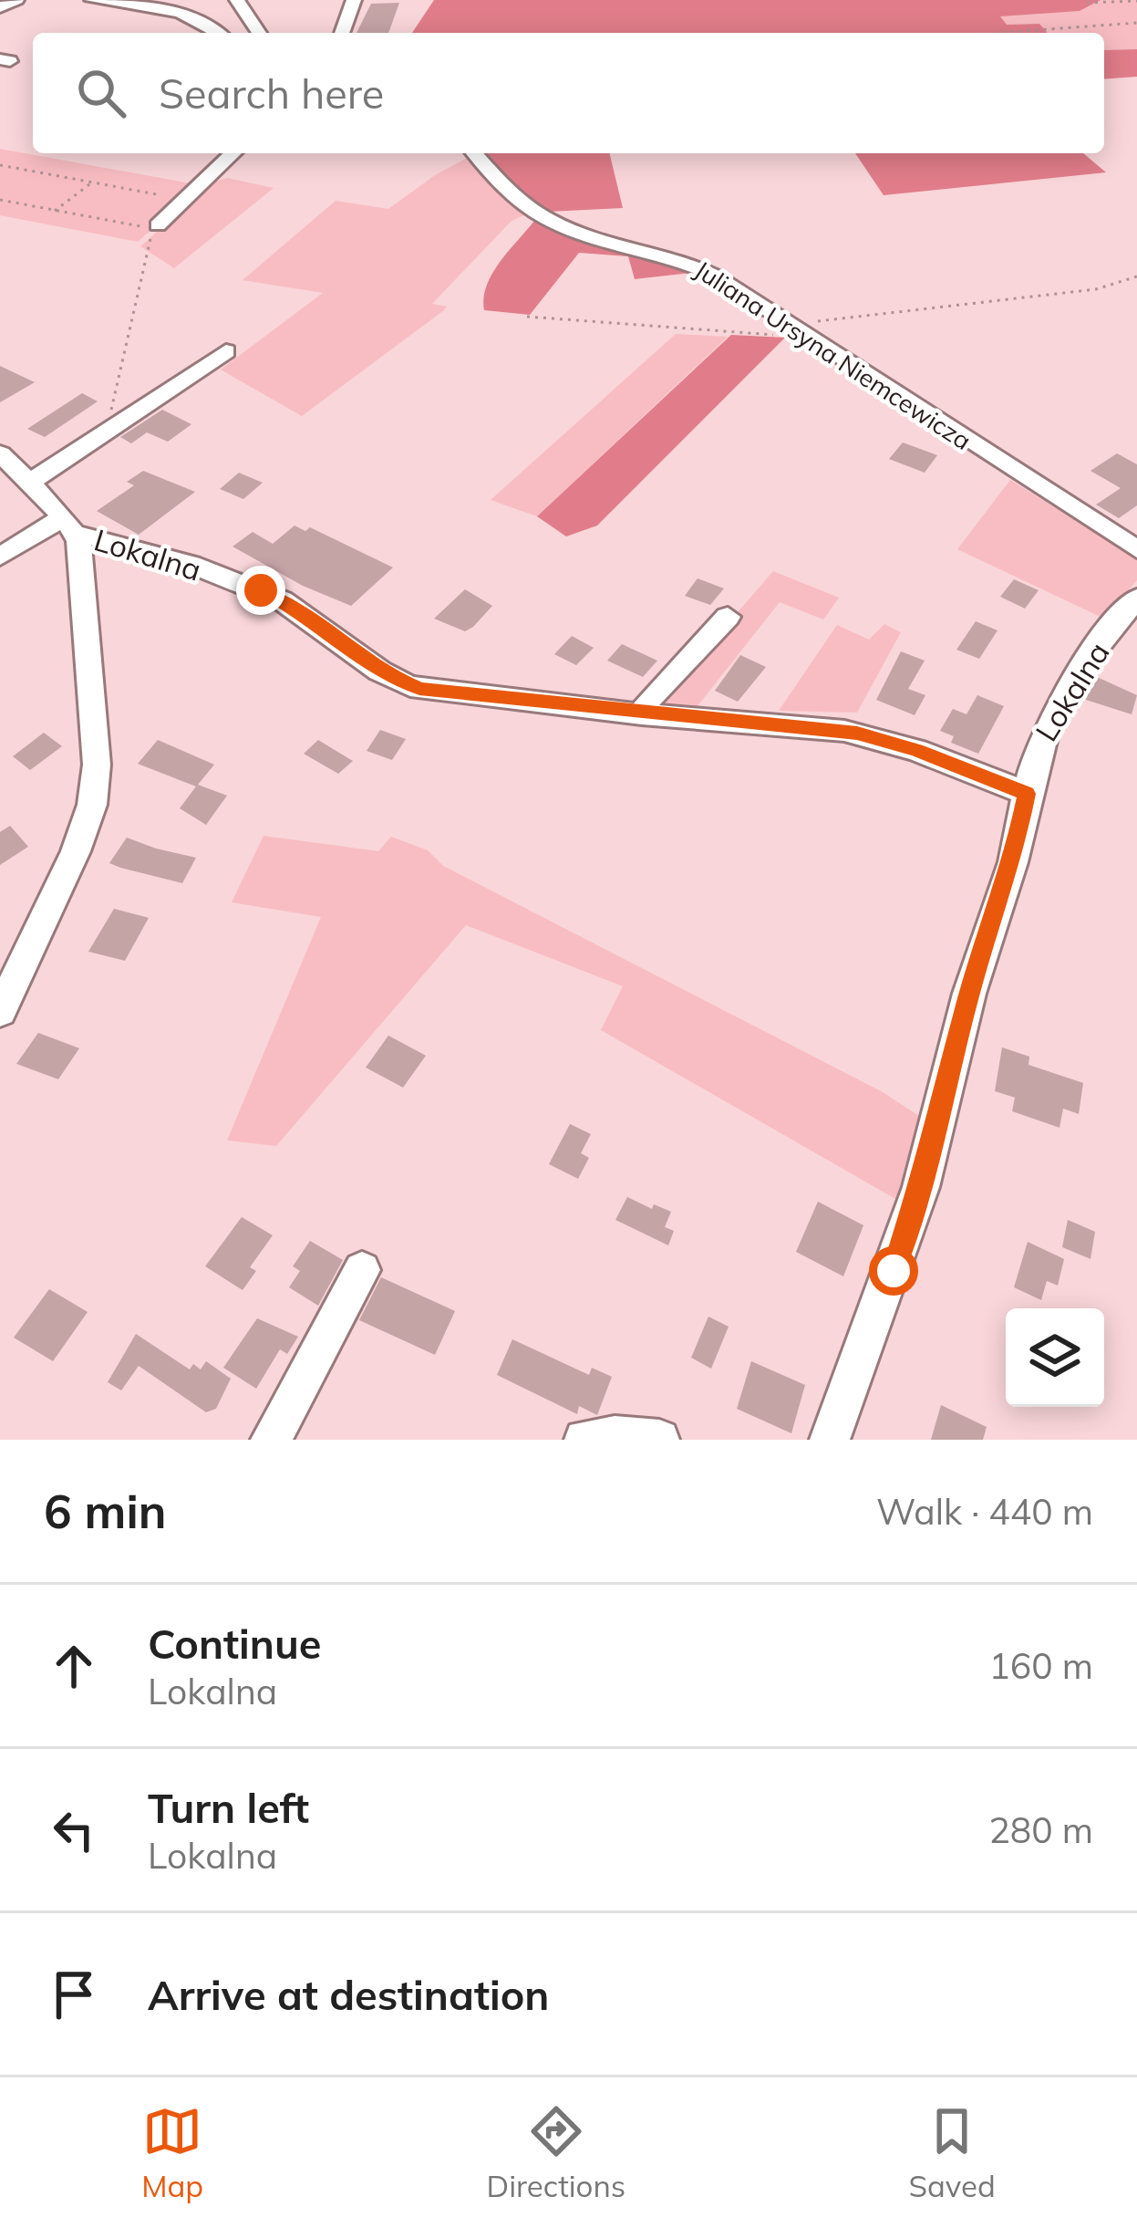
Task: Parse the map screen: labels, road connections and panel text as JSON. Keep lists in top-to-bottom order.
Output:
{
  "streets": {
    "street": ["Juliana Ursyna Niemcewicza", "Lokalna"]
  },
  "page": {
    "search": "Search here",
    "heading": ["6 min", "Walk · 440 m"],
    "list": [
      ["Continue", "Lokalna", "160 m"],
      ["Turn left", "Lokalna", "280 m"],
      "Arrive at destination"
    ],
    "nav": ["Map", "Directions", "Saved"]
  }
}
